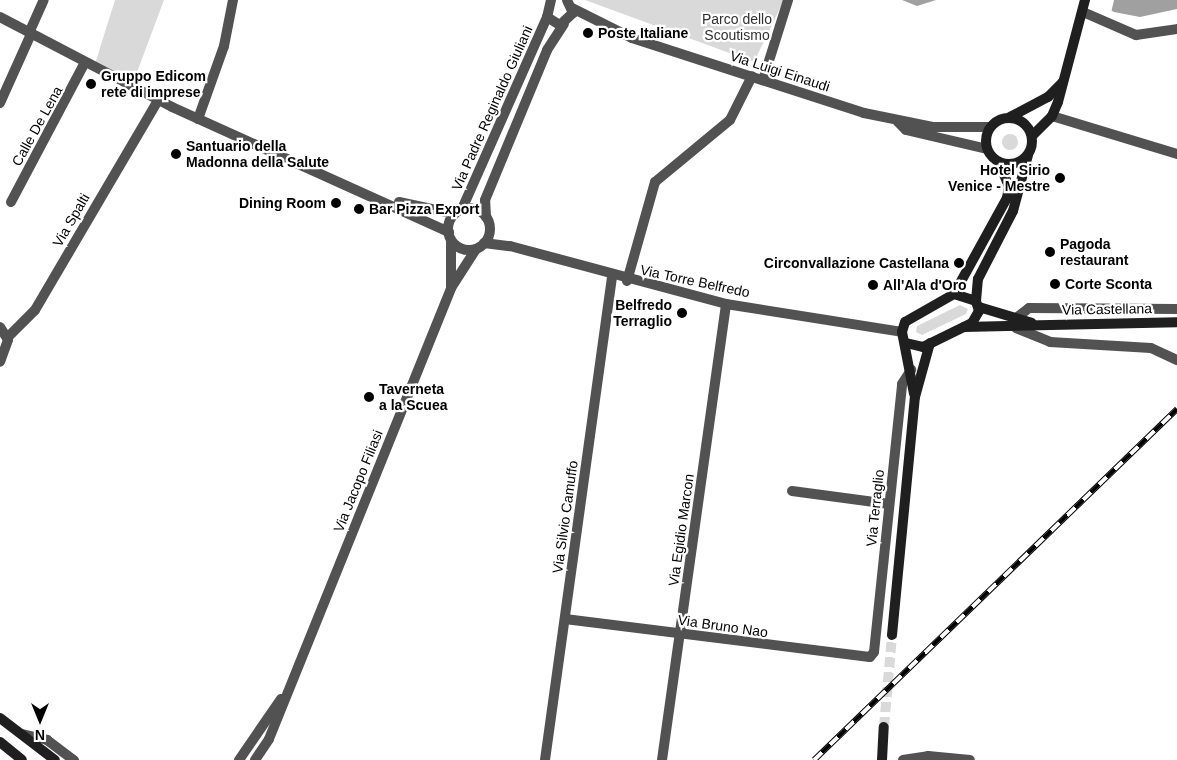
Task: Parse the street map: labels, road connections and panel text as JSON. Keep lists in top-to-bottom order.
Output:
{
  "streets": {
    "street": [
      "Via Luigi Einaudi",
      "Via Padre Reginaldo Giuliani",
      "Calle De Lena",
      "Via Spalti",
      "Via Torre Belfredo",
      "Via Castellana",
      "Via Jacopo Filiasi",
      "Via Terraglio",
      "Via Silvio Camuffo",
      "Via Egidio Marcon",
      "Via Bruno Nao"
    ]
  },
  "crossings": [
    ["Via Luigi Einaudi", "Via Padre Reginaldo Giuliani"],
    ["Via Padre Reginaldo Giuliani", "Via Torre Belfredo"],
    ["Via Padre Reginaldo Giuliani", "Via Jacopo Filiasi"],
    ["Via Torre Belfredo", "Via Jacopo Filiasi"],
    ["Via Torre Belfredo", "Via Terraglio"],
    ["Via Torre Belfredo", "Via Silvio Camuffo"],
    ["Via Torre Belfredo", "Via Egidio Marcon"],
    ["Via Terraglio", "Via Bruno Nao"],
    ["Via Silvio Camuffo", "Via Bruno Nao"],
    ["Via Egidio Marcon", "Via Bruno Nao"]
  ],
  "parks": ["Parco dello Scoutismo"],
  "places": [
    "Poste Italiane",
    "Gruppo Edicom rete di imprese",
    "Santuario della Madonna della Salute",
    "Hotel Sirio Venice - Mestre",
    "Dining Room",
    "Bar Pizza Export",
    "Pagoda restaurant",
    "Circonvallazione Castellana",
    "Corte Sconta",
    "All'Ala d'Oro",
    "Belfredo Terraglio",
    "Taverneta a la Scuea"
  ],
  "north": "bottom"
}
